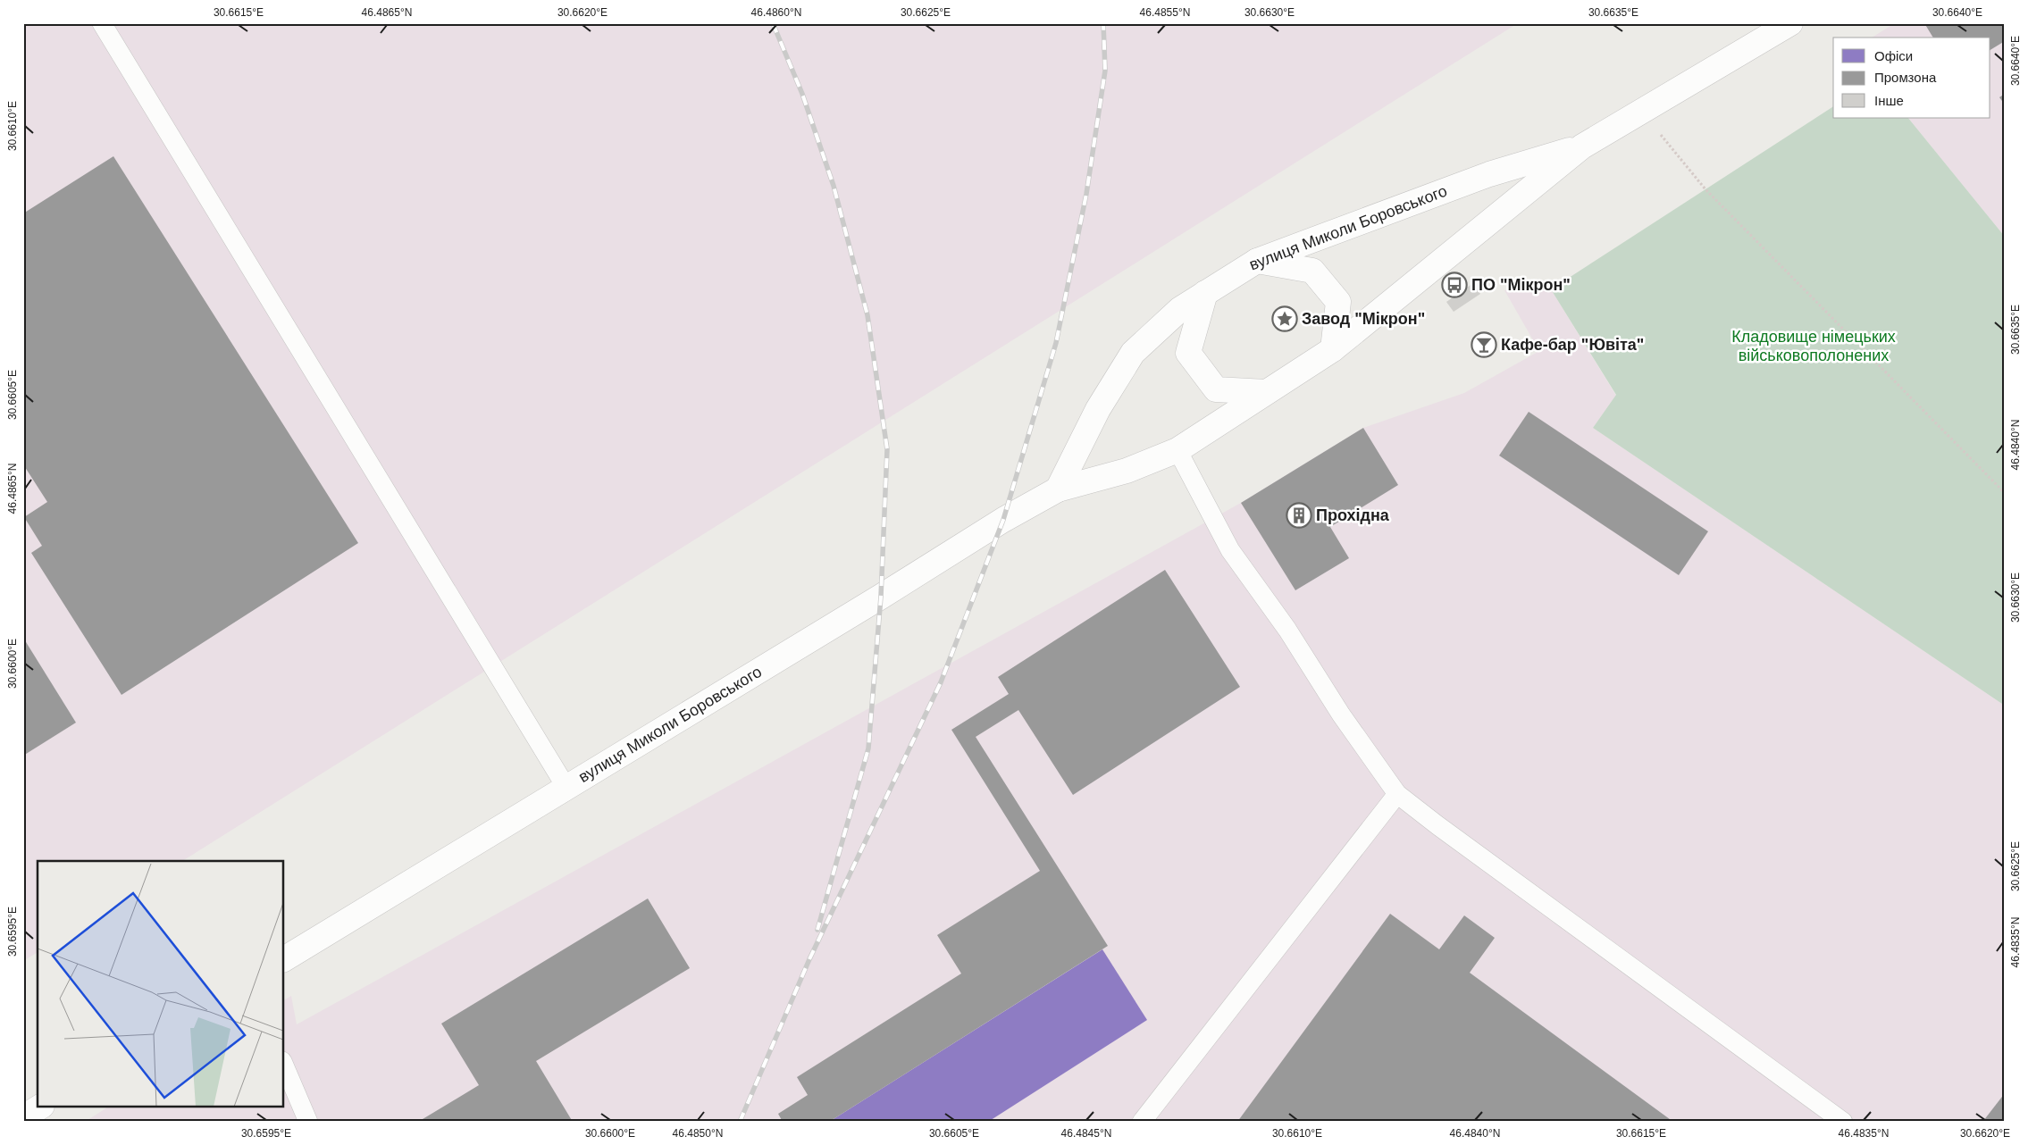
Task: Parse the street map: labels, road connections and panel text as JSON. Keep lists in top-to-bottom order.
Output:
{
  "streets": {
    "street": ["вулиця Миколи Боровського"]
  },
  "parks": ["Кладовище німецьких військовополонених"],
  "places": {
    "bus stop": ["ПО \"Мікрон\""],
    "place": ["Завод \"Мікрон\""],
    "bar": ["Кафе-бар \"Ювіта\""],
    "building": ["Прохідна"]
  },
  "legend": ["Офіси", "Промзона", "Інше"],
  "coordinates": [
    "30.6615°E",
    "46.4865°N",
    "30.6620°E",
    "46.4860°N",
    "30.6625°E",
    "46.4855°N",
    "30.6630°E",
    "30.6635°E",
    "30.6640°E",
    "30.6610°E",
    "30.6605°E",
    "46.4840°N",
    "30.6600°E",
    "30.6595°E",
    "46.4835°N",
    "46.4850°N",
    "46.4845°N"
  ]
}
